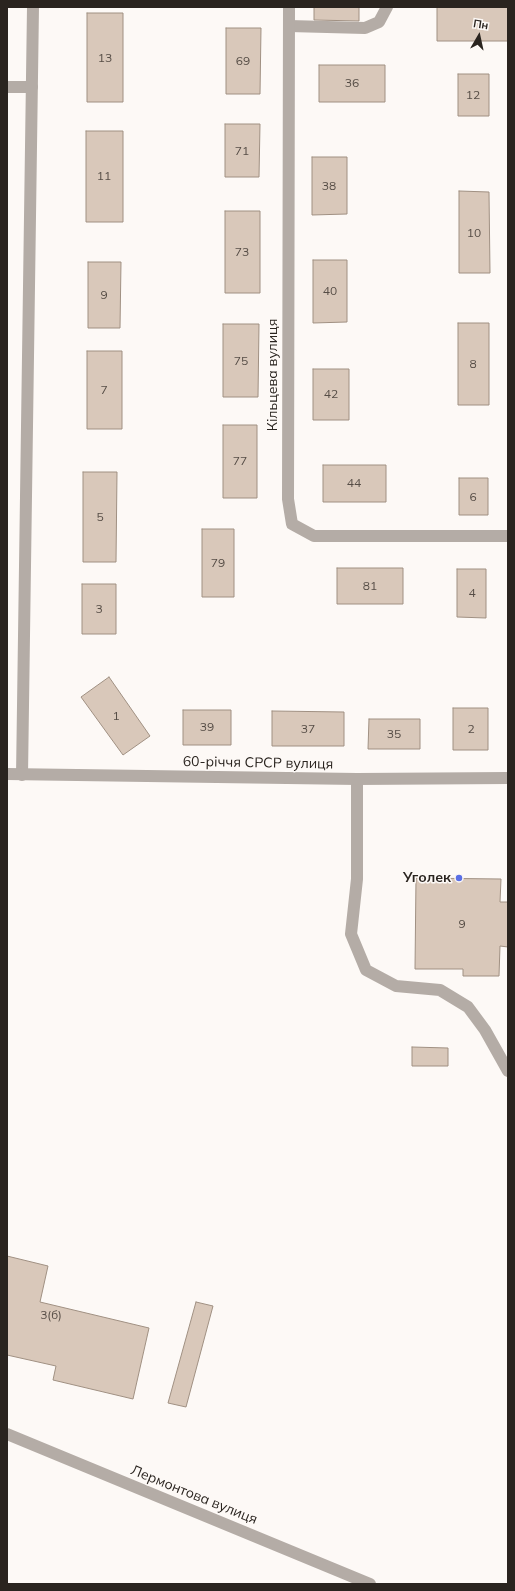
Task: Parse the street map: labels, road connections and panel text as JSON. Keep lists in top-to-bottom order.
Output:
{
  "streets": {
    "street": ["Кільцева вулиця", "60-річчя СРСР вулиця", "Лермонтова вулиця"]
  },
  "places": ["Уголек"],
  "house_numbers": [
    "13",
    "69",
    "36",
    "12",
    "71",
    "11",
    "38",
    "10",
    "73",
    "40",
    "9",
    "75",
    "8",
    "7",
    "42",
    "77",
    "44",
    "6",
    "5",
    "79",
    "81",
    "4",
    "3",
    "1",
    "39",
    "37",
    "2",
    "35",
    "9",
    "3(б)"
  ],
  "north": "top"
}
